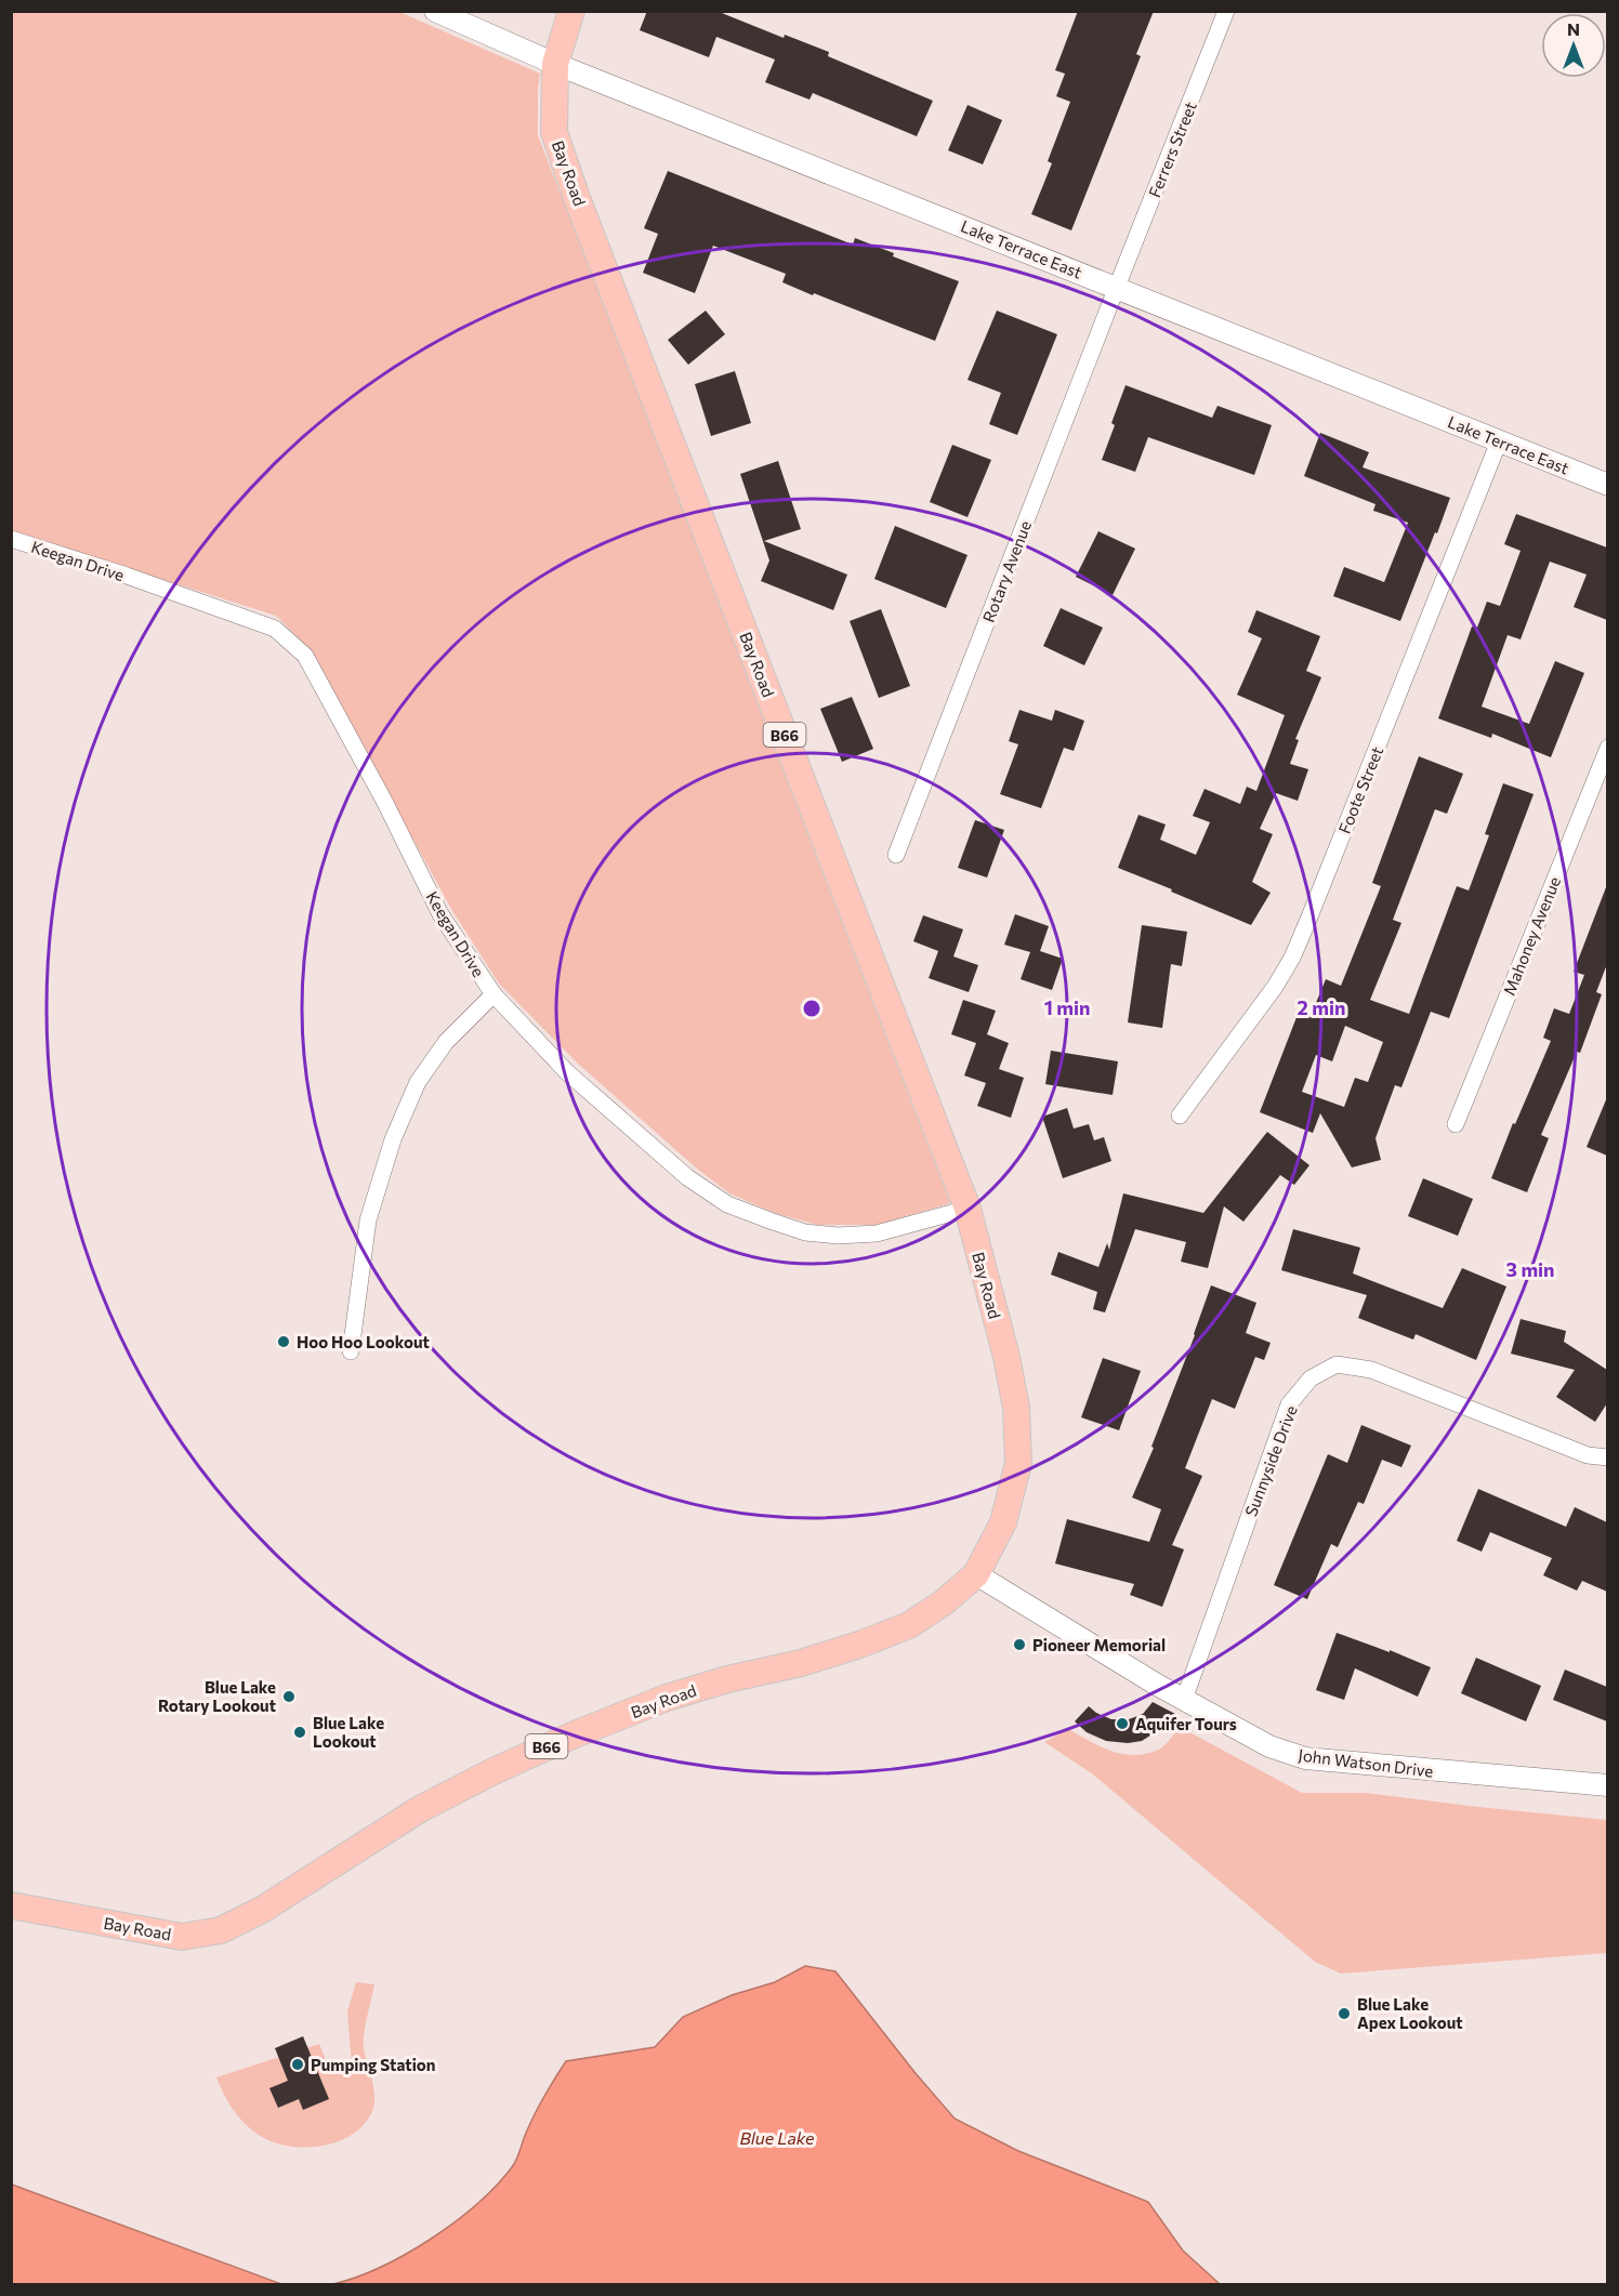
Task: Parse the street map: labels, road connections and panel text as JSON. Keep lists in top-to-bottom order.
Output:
{
  "streets": {
    "main road": ["Bay Road", "B66"],
    "street": [
      "Ferrers Street",
      "Lake Terrace East",
      "Keegan Drive",
      "Rotary Avenue",
      "Foote Street",
      "Mahoney Avenue",
      "Sunnyside Drive",
      "John Watson Drive"
    ]
  },
  "crossings": [
    ["Ferrers Street", "Lake Terrace East"],
    ["Ferrers Street", "Rotary Avenue"],
    ["Bay Road", "Lake Terrace East"],
    ["Bay Road", "Keegan Drive"],
    ["Bay Road", "John Watson Drive"],
    ["Lake Terrace East", "Rotary Avenue"],
    ["Lake Terrace East", "Foote Street"],
    ["Sunnyside Drive", "John Watson Drive"]
  ],
  "water": ["Blue Lake"],
  "places": [
    "Hoo Hoo Lookout",
    "Pioneer Memorial",
    "Blue Lake Rotary Lookout",
    "Aquifer Tours",
    "Blue Lake Lookout",
    "Blue Lake Apex Lookout",
    "Pumping Station"
  ],
  "north": "top",
  "rings": ["1 min", "2 min", "3 min"]
}
